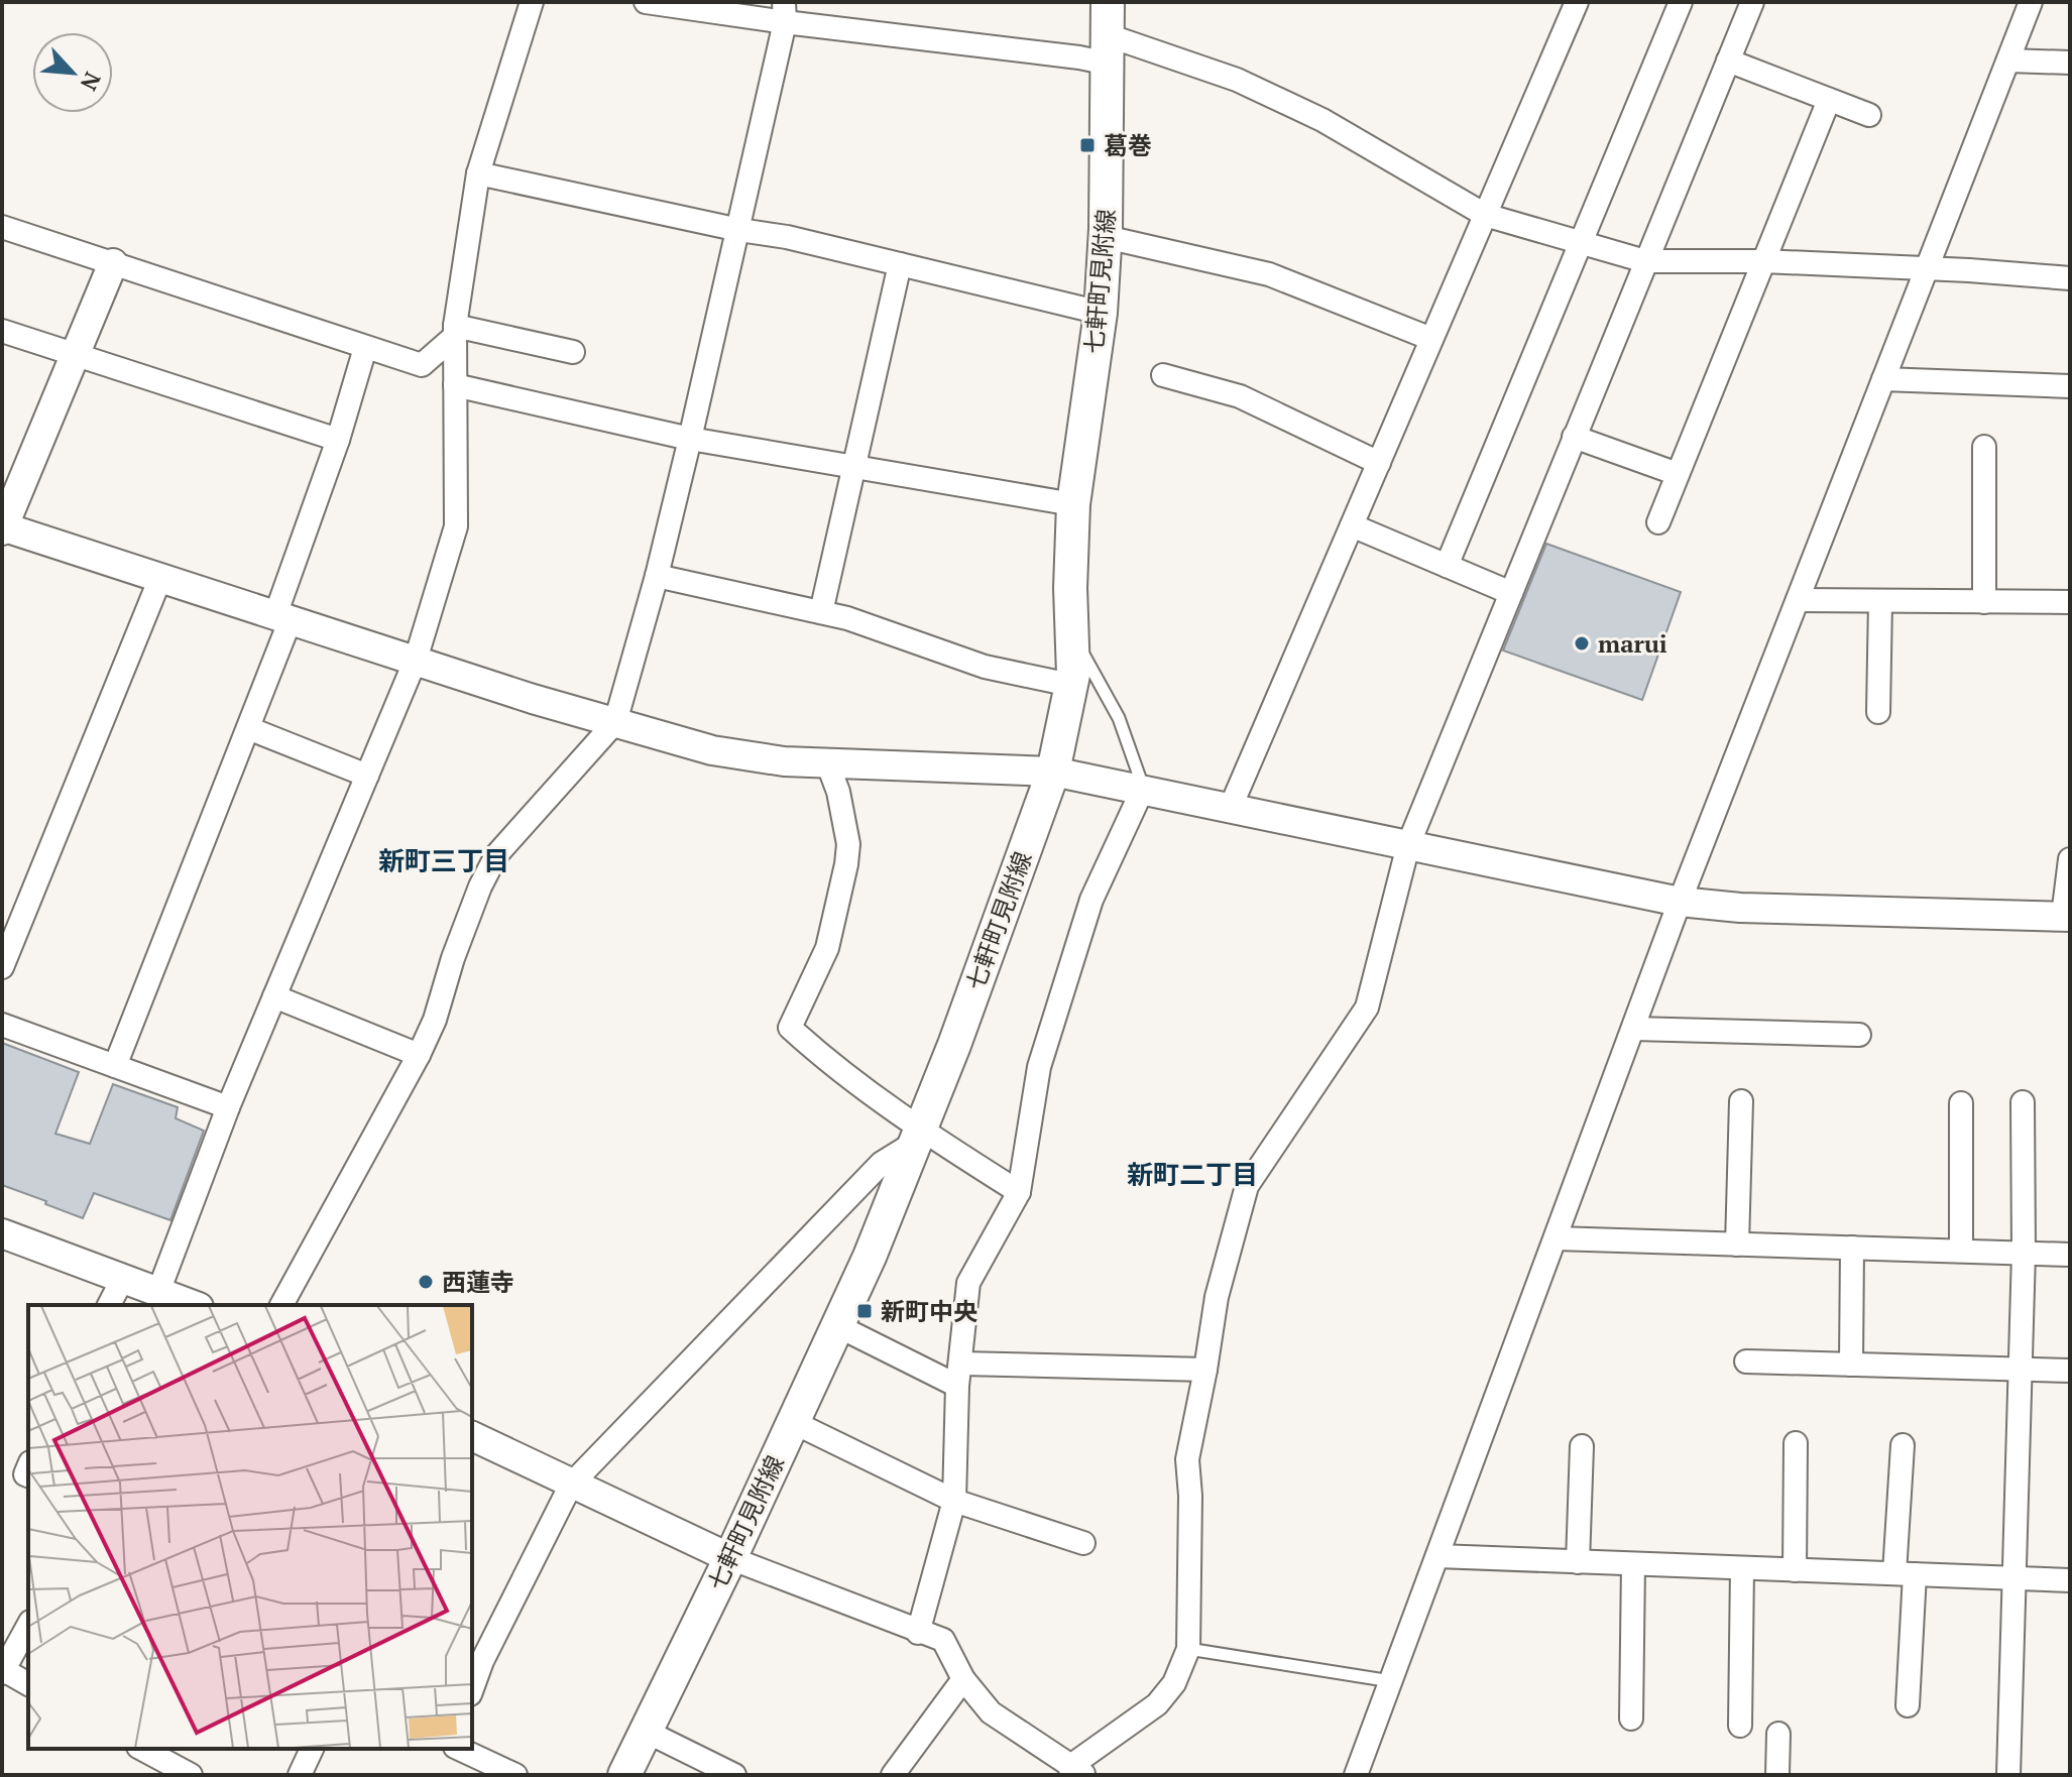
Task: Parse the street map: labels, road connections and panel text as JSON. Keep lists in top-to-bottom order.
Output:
{
  "streets": {
    "main road": ["七軒町見附線"]
  },
  "districts": ["新町三丁目", "新町二丁目"],
  "places": {
    "transit": ["葛巻", "新町中央"],
    "other": ["marui", "西蓮寺"]
  },
  "north": "bottom right"
}
